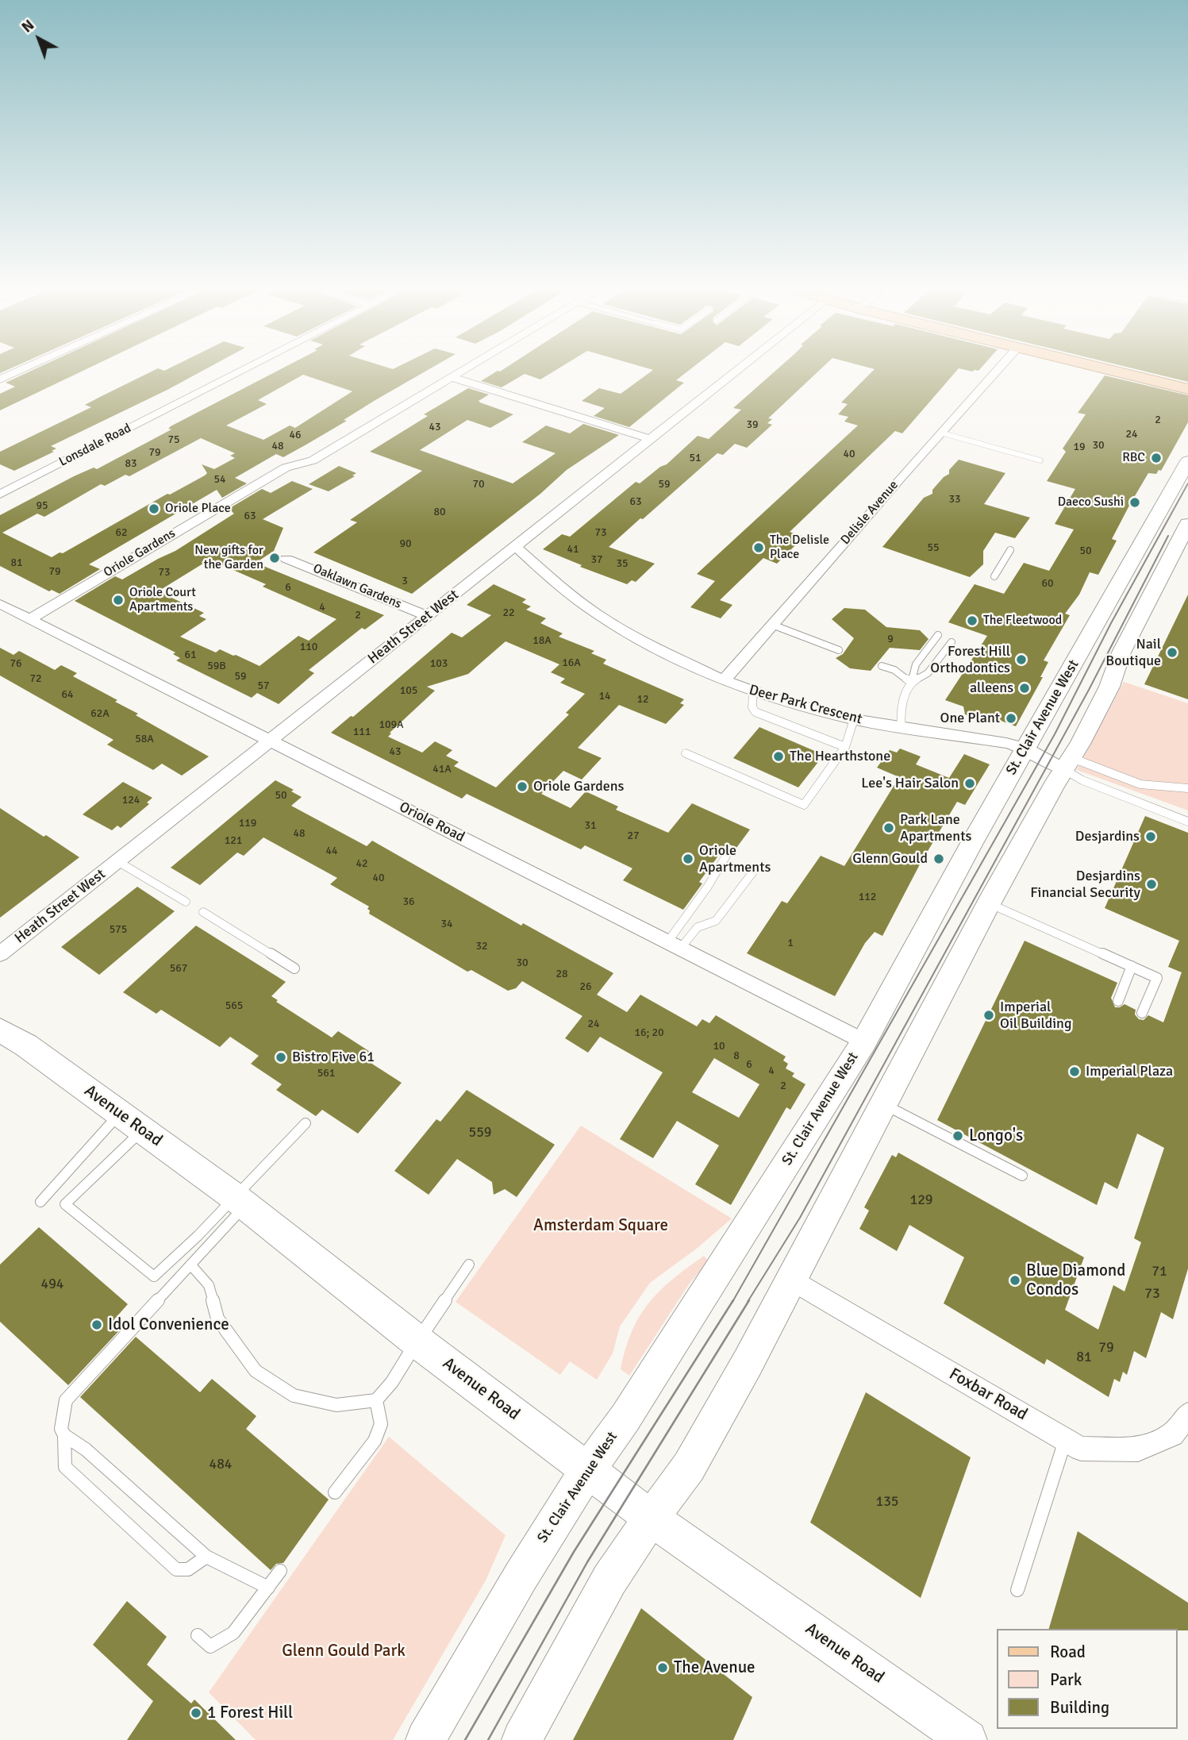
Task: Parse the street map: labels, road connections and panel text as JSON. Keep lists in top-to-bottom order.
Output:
{
  "streets": {
    "main road": ["St. Clair Avenue West", "Avenue Road"],
    "street": [
      "Lonsdale Road",
      "Delisle Avenue",
      "Oriole Gardens",
      "Oaklawn Gardens",
      "Heath Street West",
      "Deer Park Crescent",
      "Oriole Road",
      "Foxbar Road"
    ]
  },
  "crossings": [
    ["Delisle Avenue", "Deer Park Crescent"],
    ["Oriole Gardens", "Oriole Road"],
    ["Oaklawn Gardens", "Heath Street West"],
    ["Heath Street West", "Deer Park Crescent"],
    ["Heath Street West", "Oriole Road"],
    ["Deer Park Crescent", "St. Clair Avenue West"],
    ["St. Clair Avenue West", "Oriole Road"],
    ["St. Clair Avenue West", "Avenue Road"]
  ],
  "parks": ["Amsterdam Square", "Glenn Gould Park"],
  "places": [
    "RBC",
    "Daeco Sushi",
    "Oriole Place",
    "The Delisle Place",
    "New gifts for the Garden",
    "Oriole Court Apartments",
    "The Fleetwood",
    "Nail Boutique",
    "Forest Hill Orthodontics",
    "alleens",
    "One Plant",
    "The Hearthstone",
    "Lee's Hair Salon",
    "Oriole Gardens",
    "Park Lane Apartments",
    "Desjardins",
    "Oriole Apartments",
    "Glenn Gould",
    "Desjardins Financial Security",
    "Imperial Oil Building",
    "Bistro Five 61",
    "Imperial Plaza",
    "Longo's",
    "Blue Diamond Condos",
    "Idol Convenience",
    "The Avenue",
    "1 Forest Hill"
  ],
  "house_numbers": [
    "2",
    "39",
    "43",
    "24",
    "46",
    "75",
    "30",
    "48",
    "19",
    "79",
    "40",
    "51",
    "83",
    "54",
    "70",
    "59",
    "33",
    "63",
    "95",
    "80",
    "63",
    "62",
    "73",
    "90",
    "55",
    "41",
    "50",
    "37",
    "81",
    "35",
    "79",
    "73",
    "3",
    "60",
    "6",
    "4",
    "22",
    "2",
    "9",
    "18A",
    "110",
    "61",
    "16A",
    "76",
    "103",
    "59B",
    "59",
    "72",
    "57",
    "105",
    "64",
    "14",
    "12",
    "62A",
    "109A",
    "111",
    "58A",
    "43",
    "41A",
    "50",
    "124",
    "119",
    "31",
    "48",
    "27",
    "121",
    "44",
    "42",
    "40",
    "112",
    "36",
    "34",
    "575",
    "1",
    "32",
    "30",
    "567",
    "28",
    "26",
    "565",
    "24",
    "16; 20",
    "10",
    "8",
    "6",
    "4",
    "561",
    "2",
    "559",
    "129",
    "71",
    "494",
    "73",
    "79",
    "81",
    "484",
    "135"
  ],
  "legend": ["Road", "Park", "Building"],
  "north": "top left"
}
